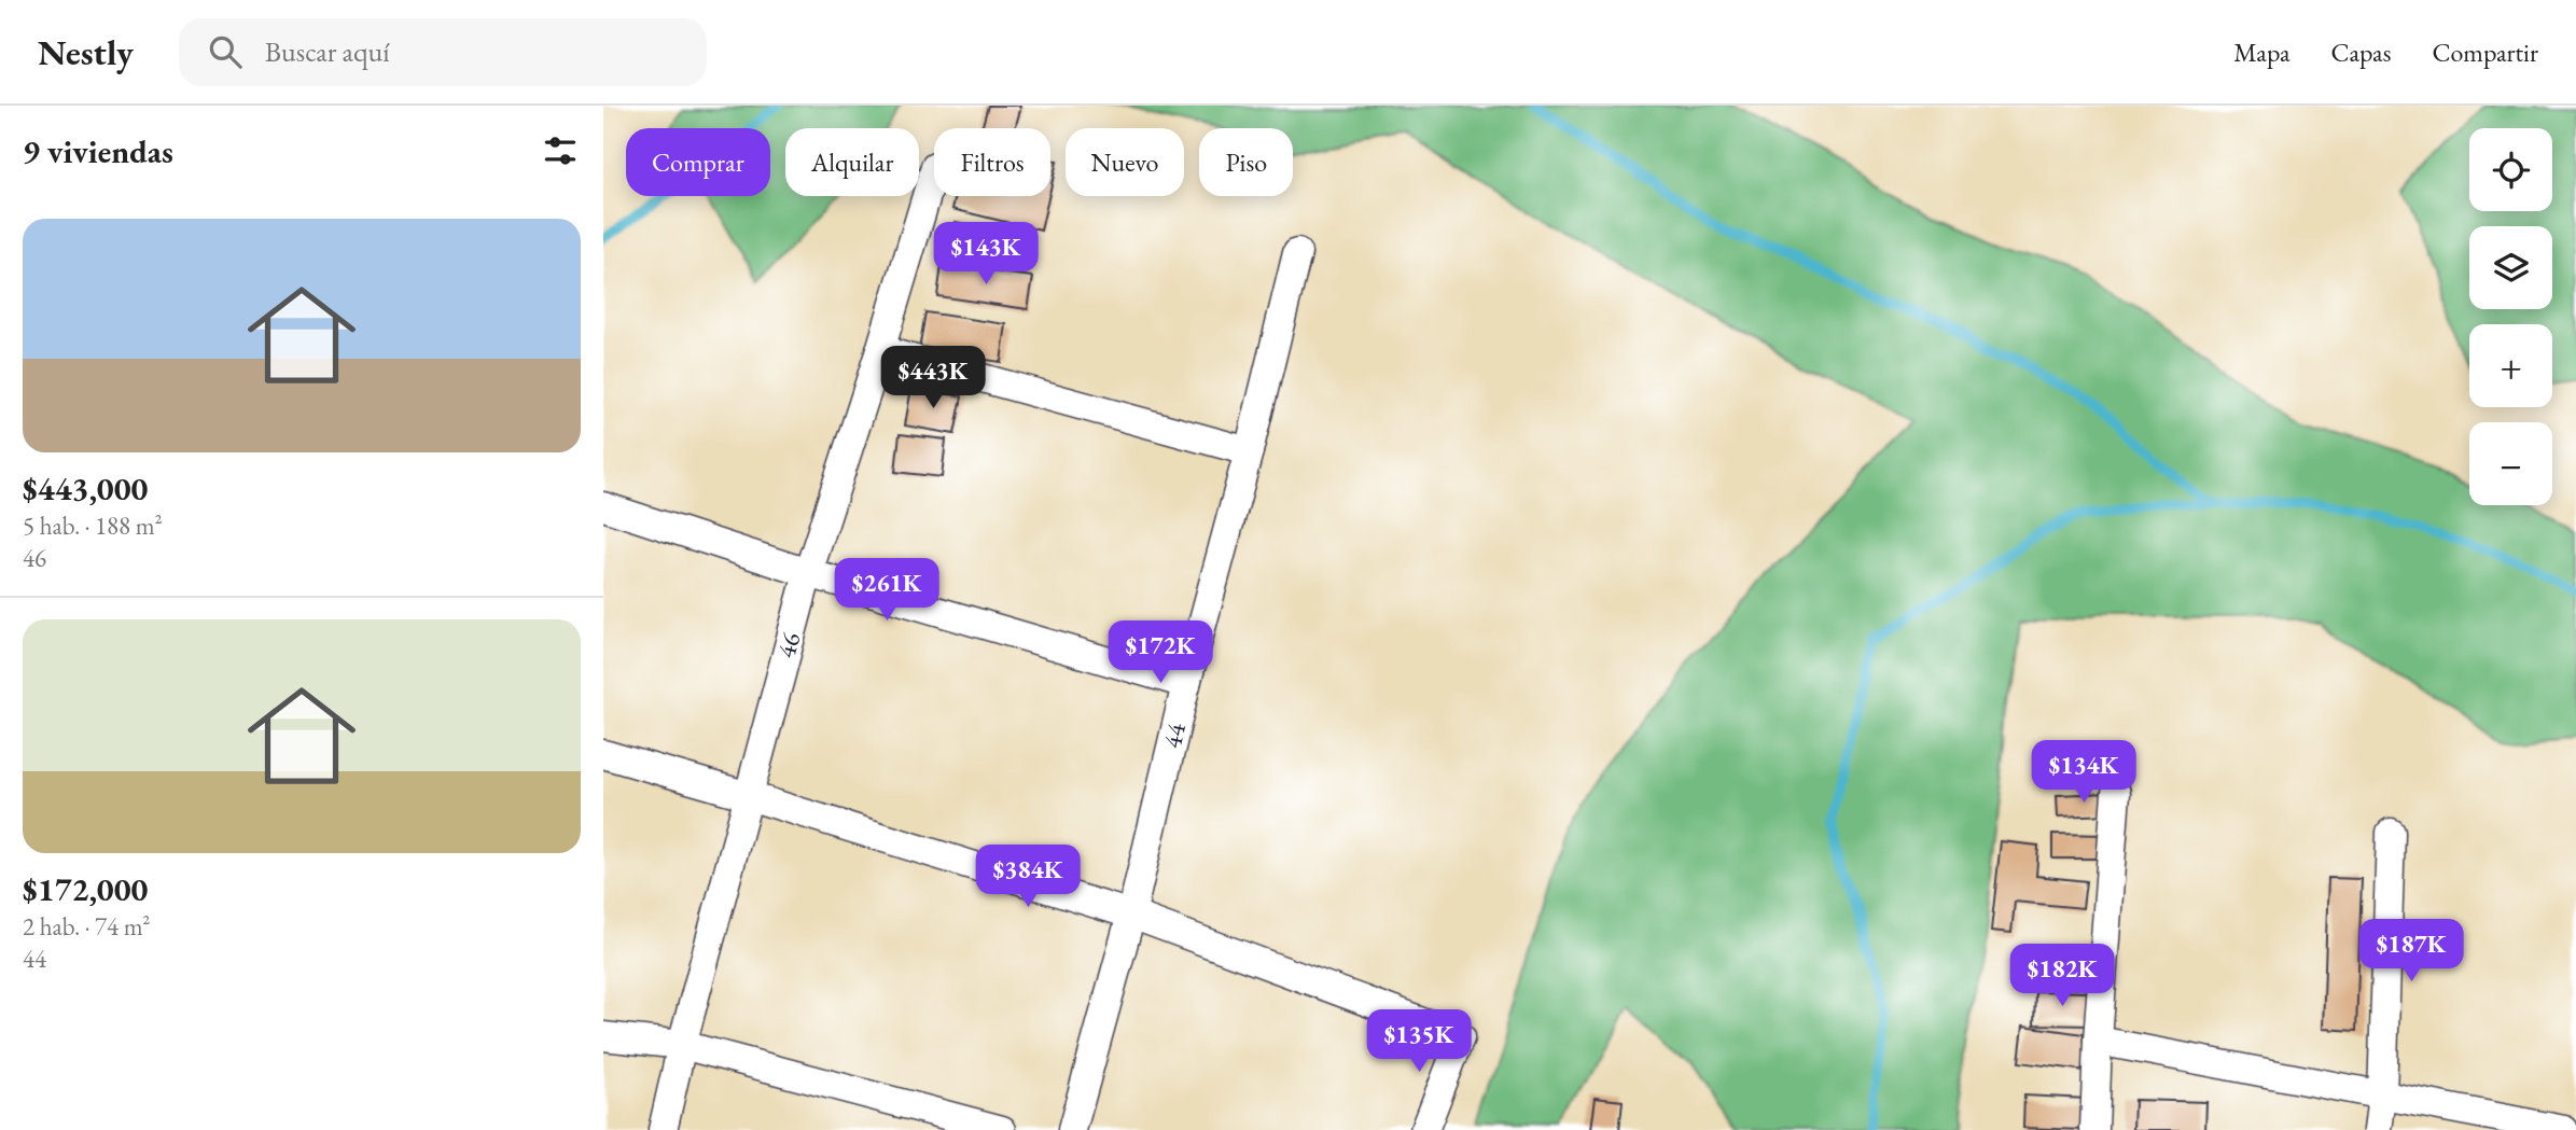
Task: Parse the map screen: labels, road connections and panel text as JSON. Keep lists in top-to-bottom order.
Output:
{
  "streets": {
    "street": ["46", "44"]
  },
  "page": {
    "header": "Nestly",
    "search": "Buscar aquí",
    "nav": ["Mapa", "Capas", "Compartir"],
    "heading": "9 viviendas",
    "map_buttons": ["+", "−"],
    "chip": [
      "Comprar",
      "Alquilar",
      "Filtros",
      "Nuevo",
      "Piso"
    ],
    "list": [
      {
        "name": "$443,000",
        "note": "5 hab. · 188 m² · 46"
      },
      {
        "name": "$172,000",
        "note": "2 hab. · 74 m² · 44"
      }
    ],
    "price": [
      "$143K",
      "$443K",
      "$261K",
      "$172K",
      "$134K",
      "$384K",
      "$187K",
      "$182K",
      "$135K"
    ]
  }
}
